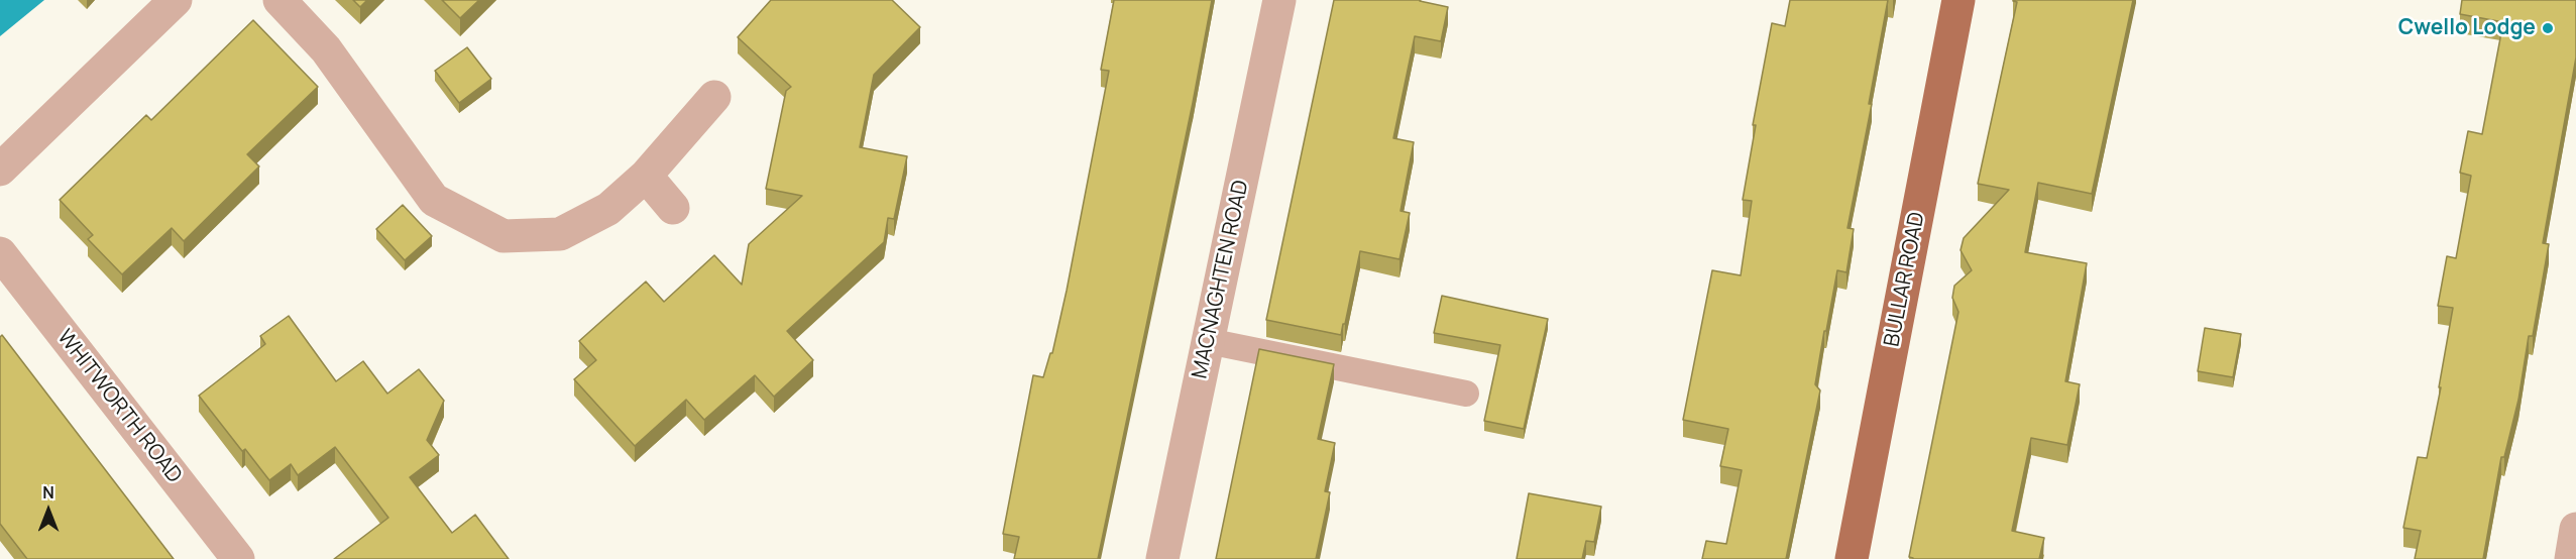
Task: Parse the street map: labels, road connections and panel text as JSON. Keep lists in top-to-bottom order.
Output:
{
  "streets": {
    "main road": ["BULLAR ROAD"],
    "street": ["MACNAGHTEN ROAD", "WHITWORTH ROAD"]
  },
  "places": ["Cwello Lodge"],
  "north": "top"
}
